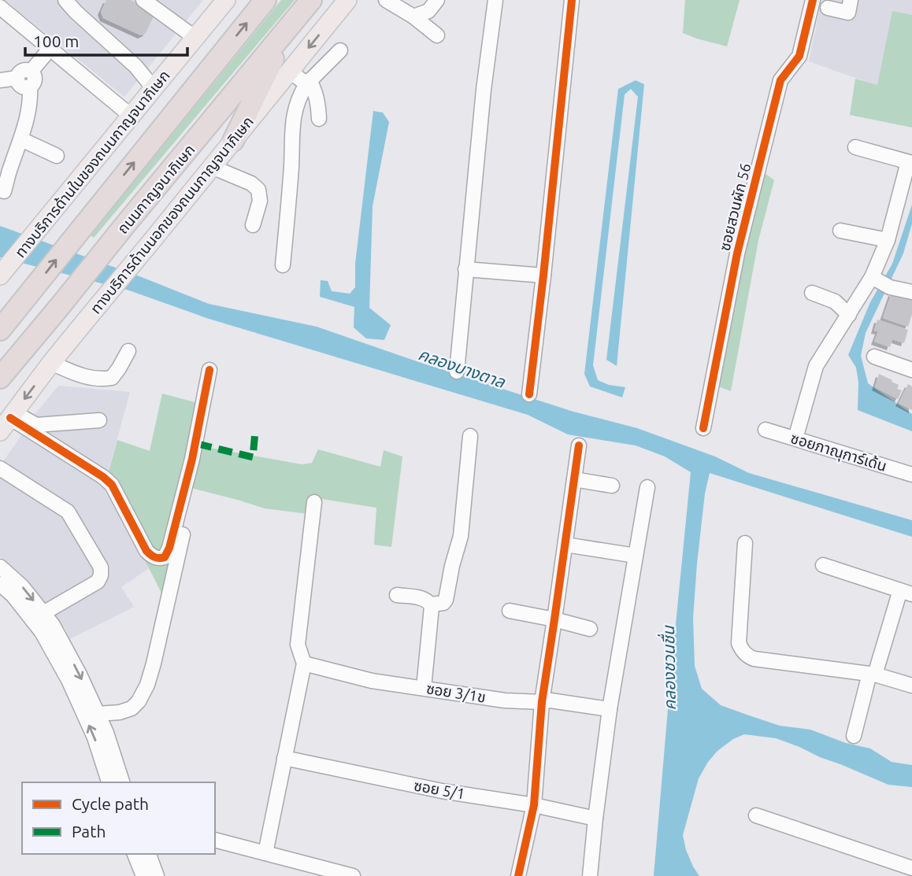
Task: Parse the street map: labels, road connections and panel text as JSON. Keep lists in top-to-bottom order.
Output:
{
  "streets": {
    "highway": ["ถนนกาญจนาภิเษก"],
    "main road": ["ทางบริการด้านในของถนนกาญจนาภิเษก", "ทางบริการด้านนอกของถนนกาญจนาภิเษก"],
    "street": [
      "ซอยสวนผัก 56",
      "ซอยภาณุการ์เด้น",
      "ซอย 3/1ข",
      "ซอย 5/1"
    ]
  },
  "water": ["คลองบางตาล", "คลองชวนชื่น"],
  "legend": ["Cycle path", "Path"],
  "scale_bar": "100 m"
}
